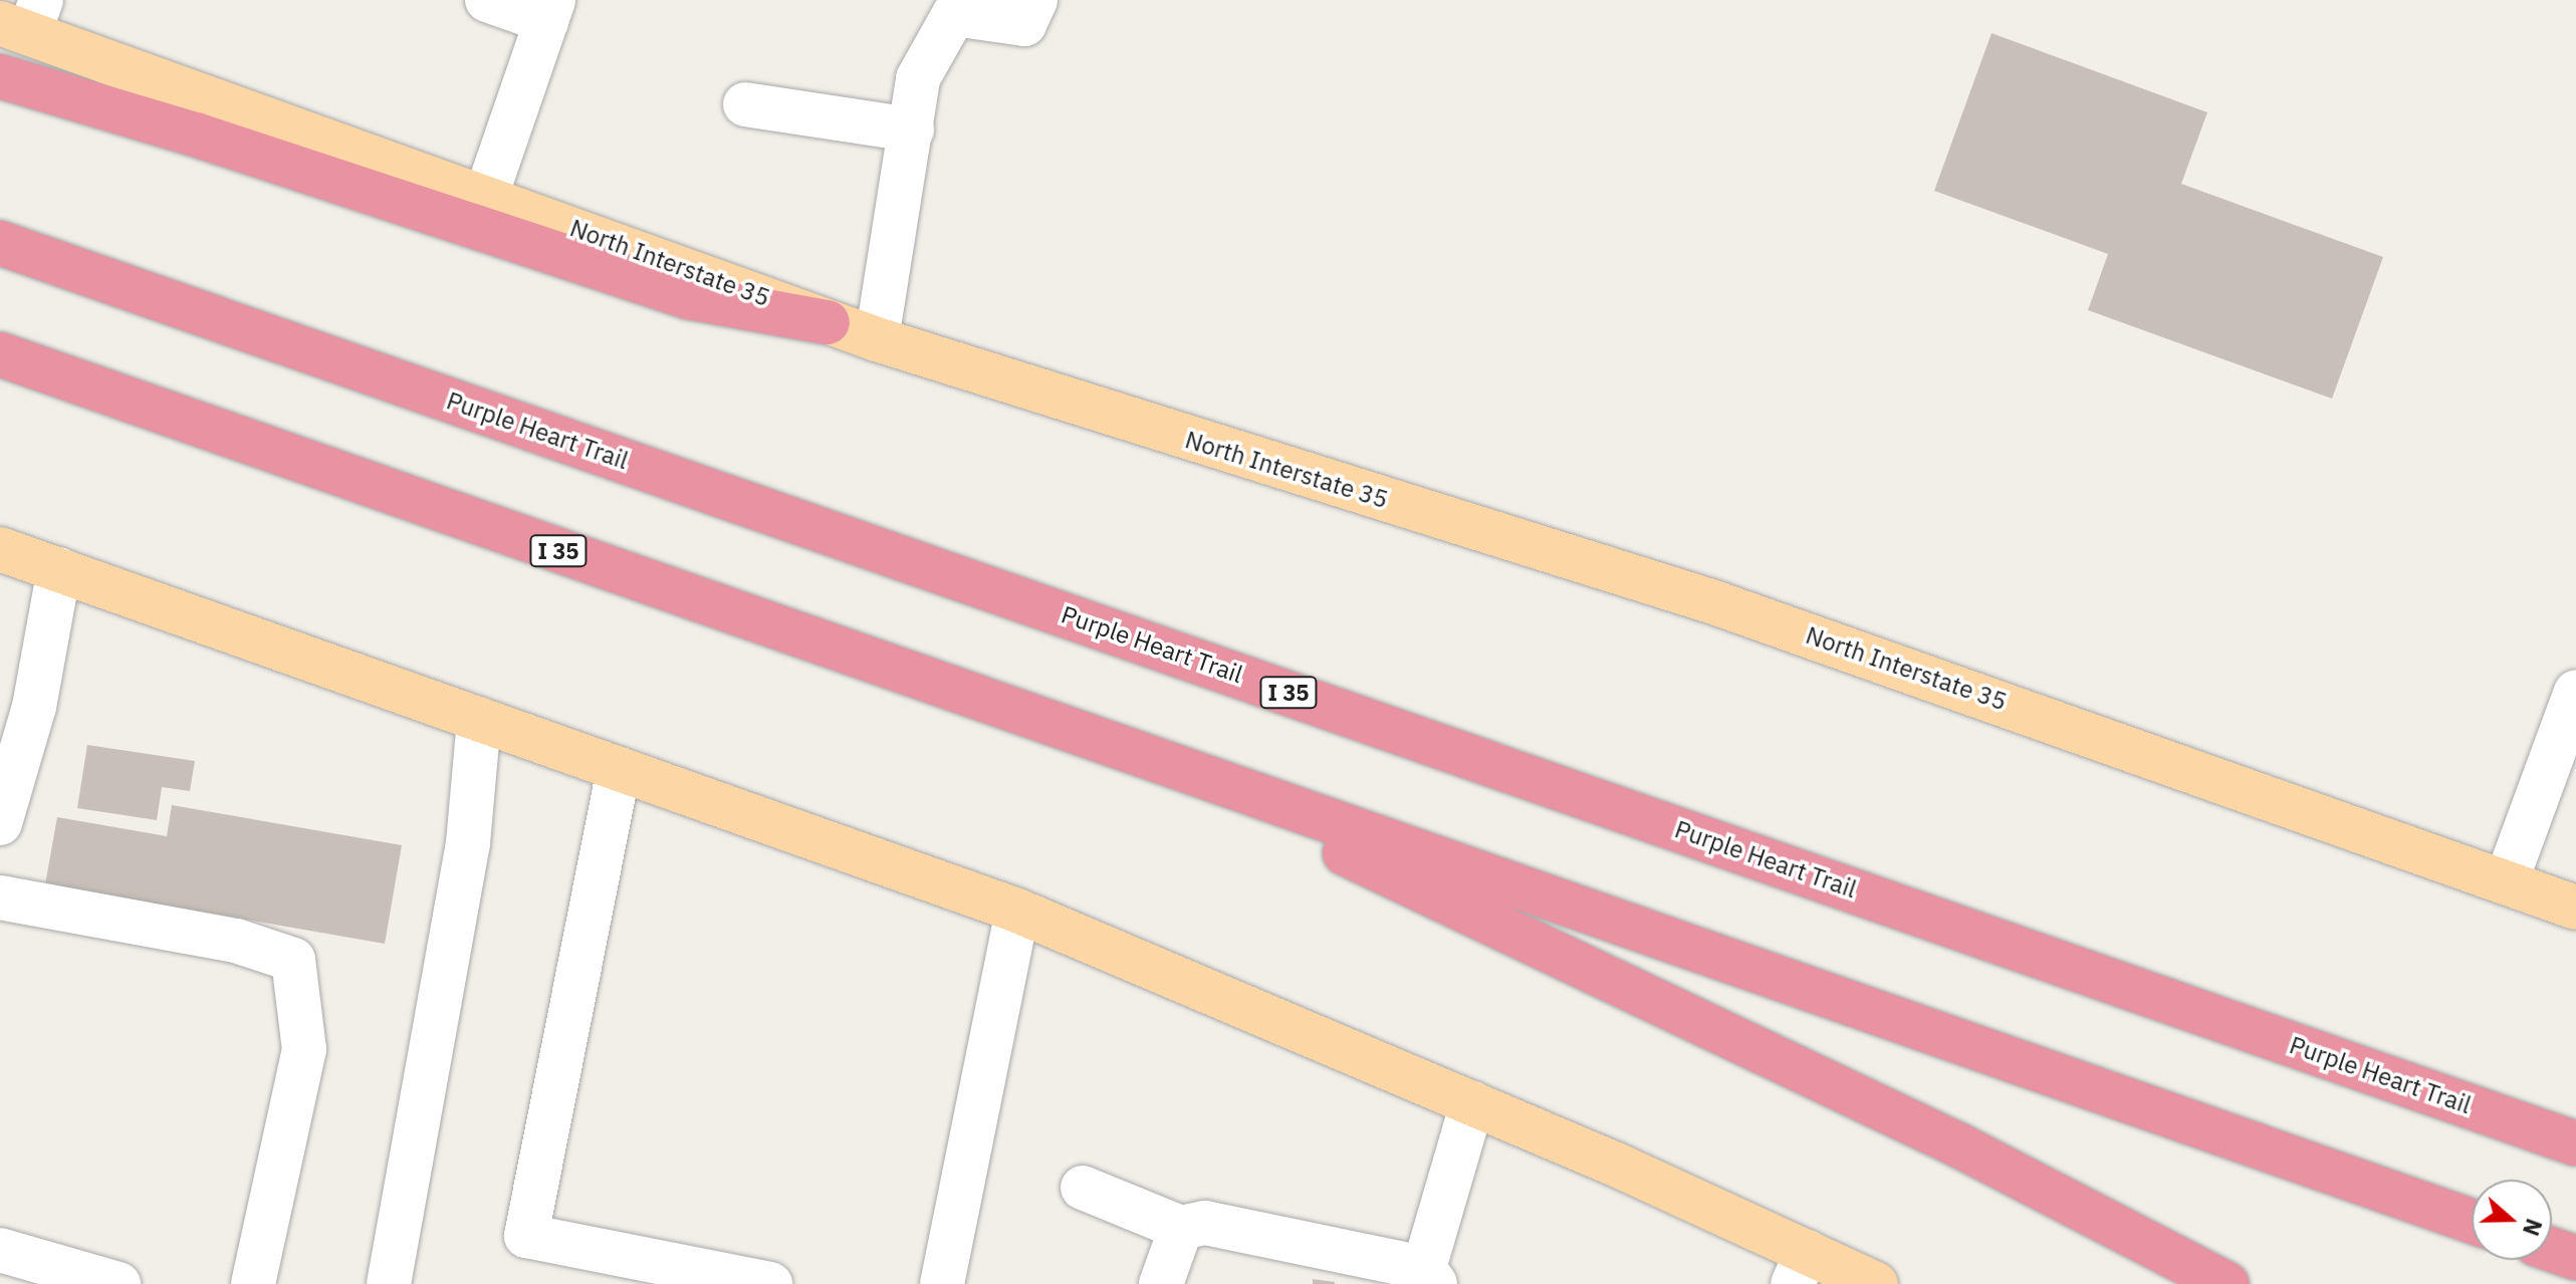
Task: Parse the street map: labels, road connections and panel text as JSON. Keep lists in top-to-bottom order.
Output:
{
  "streets": {
    "highway": ["Purple Heart Trail", "I 35"],
    "main road": ["North Interstate 35"]
  },
  "north": "right"
}
